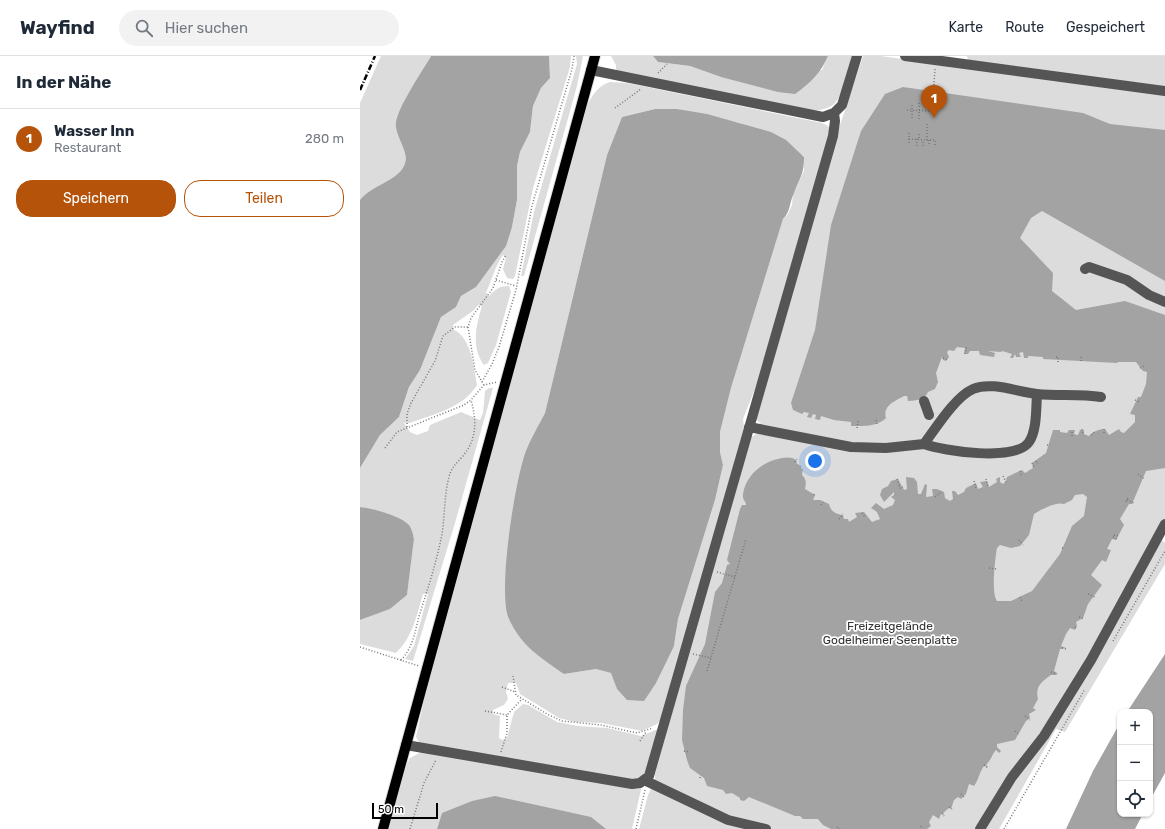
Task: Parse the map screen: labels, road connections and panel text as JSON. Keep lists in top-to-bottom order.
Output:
{
  "parks": ["Freizeitgelände Godelheimer Seenplatte"],
  "scale_bar": "50 m",
  "page": {
    "header": "Wayfind",
    "search": "Hier suchen",
    "nav": ["Karte", "Route", "Gespeichert"],
    "heading": "In der Nähe",
    "pins": "1",
    "list": [
      {
        "mark": "1",
        "name": "Wasser Inn",
        "note": "Restaurant",
        "value": "280 m"
      }
    ],
    "buttons": ["Speichern", "Teilen"],
    "map_buttons": ["+", "−"],
    "scale": "50 m"
  }
}
